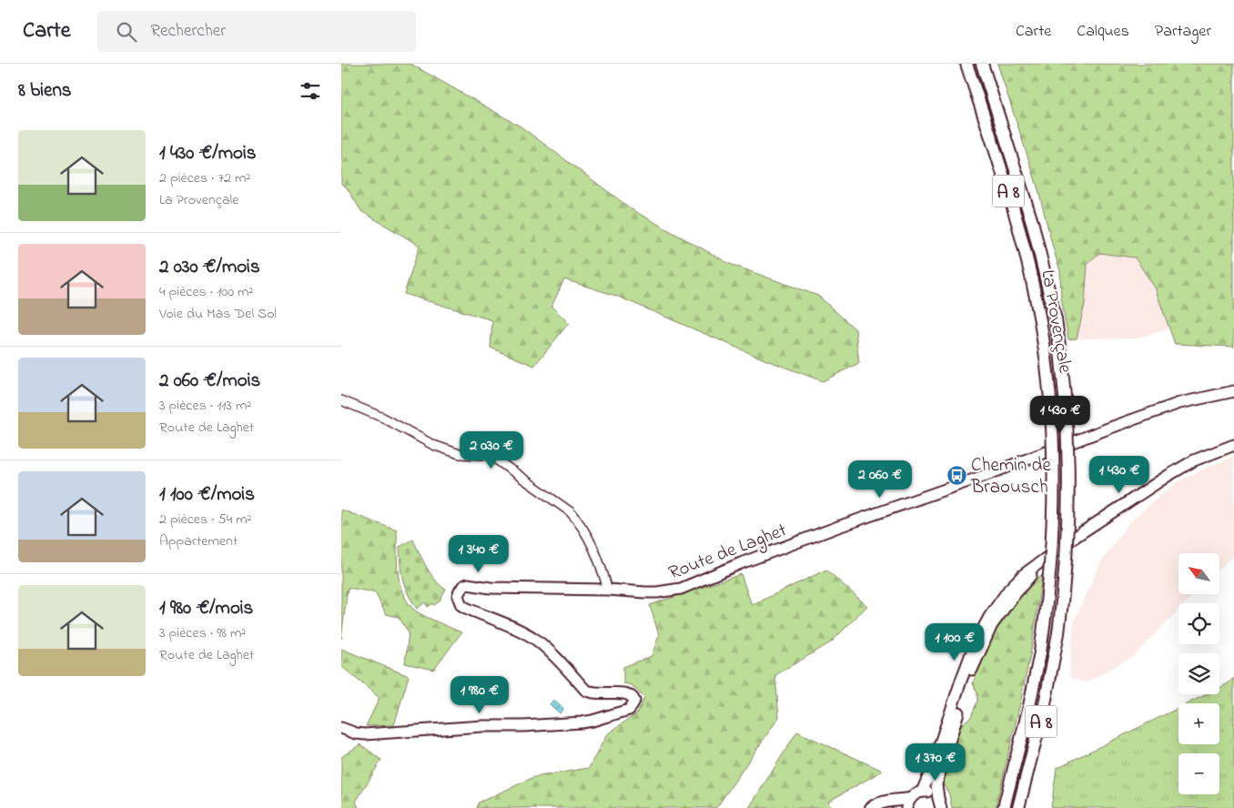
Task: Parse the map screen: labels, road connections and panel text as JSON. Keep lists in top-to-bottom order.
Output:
{
  "streets": {
    "highway": ["A 8", "La Provençale"],
    "main road": ["Route de Laghet"]
  },
  "places": {
    "bus stop": ["Chemin de Braousch"]
  },
  "north": "top left",
  "page": {
    "header": "Carte",
    "search": "Rechercher",
    "nav": ["Carte", "Calques", "Partager"],
    "heading": "8 biens",
    "list": [
      {
        "name": "1 430 €/mois",
        "note": "2 pièces · 72 m² · La Provençale"
      },
      {
        "name": "2 030 €/mois",
        "note": "4 pièces · 100 m² · Voie du Mas Del Sol"
      },
      {
        "name": "2 060 €/mois",
        "note": "3 pièces · 113 m² · Route de Laghet"
      },
      {
        "name": "1 100 €/mois",
        "note": "2 pièces · 54 m² · Appartement"
      },
      {
        "name": "1 980 €/mois",
        "note": "3 pièces · 98 m² · Route de Laghet"
      }
    ],
    "price": [
      "1 430 €",
      "2 030 €",
      "1 430 €",
      "2 060 €",
      "1 340 €",
      "1 100 €",
      "1 980 €",
      "1 370 €"
    ],
    "map_buttons": ["+", "−"]
  }
}
